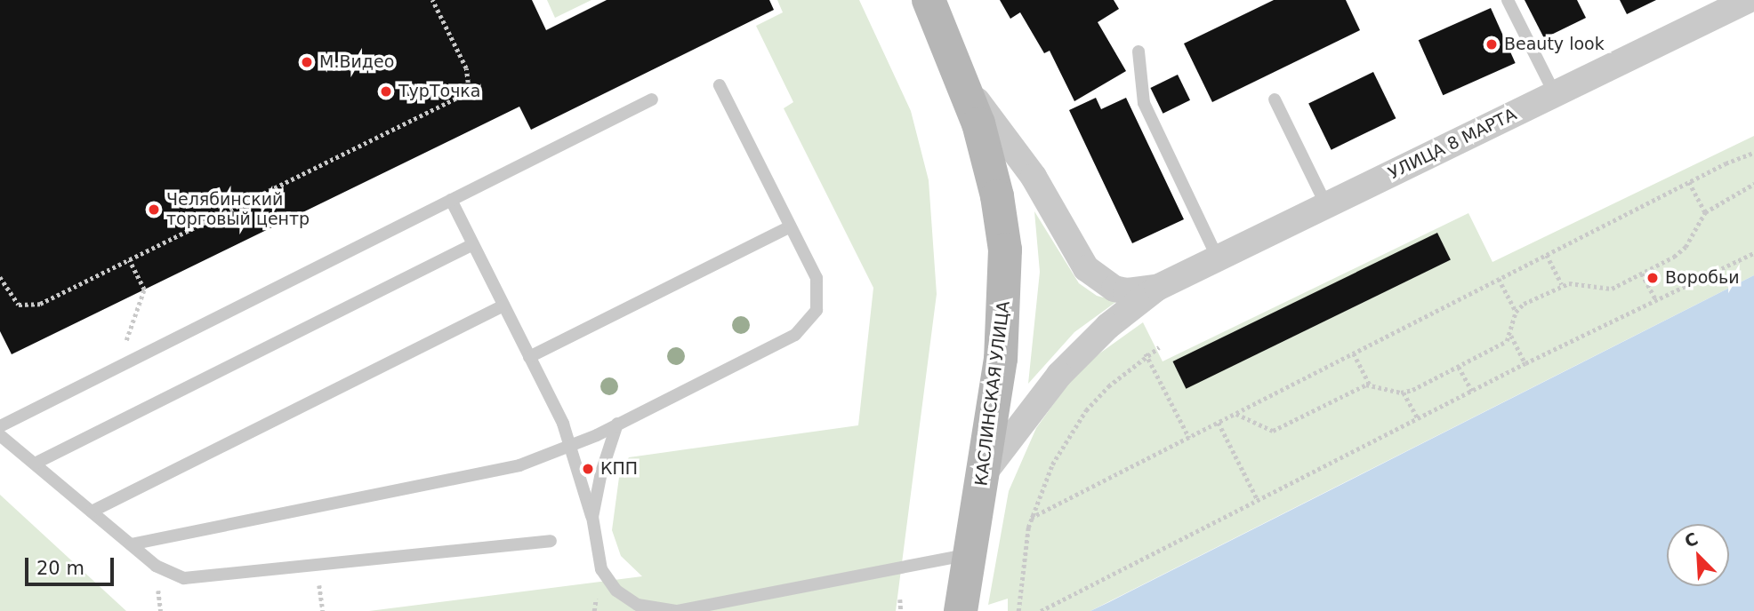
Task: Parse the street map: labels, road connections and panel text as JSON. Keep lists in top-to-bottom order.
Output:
{
  "streets": {
    "main road": ["КАСЛИНСКАЯ УЛИЦА"],
    "street": ["УЛИЦА 8 МАРТА"]
  },
  "places": [
    "Beauty look",
    "М.Видео",
    "ТурТочка",
    "Челябинский торговый центр",
    "Воробьи",
    "КПП"
  ],
  "scale_bar": "20 m",
  "north": "top left"
}
